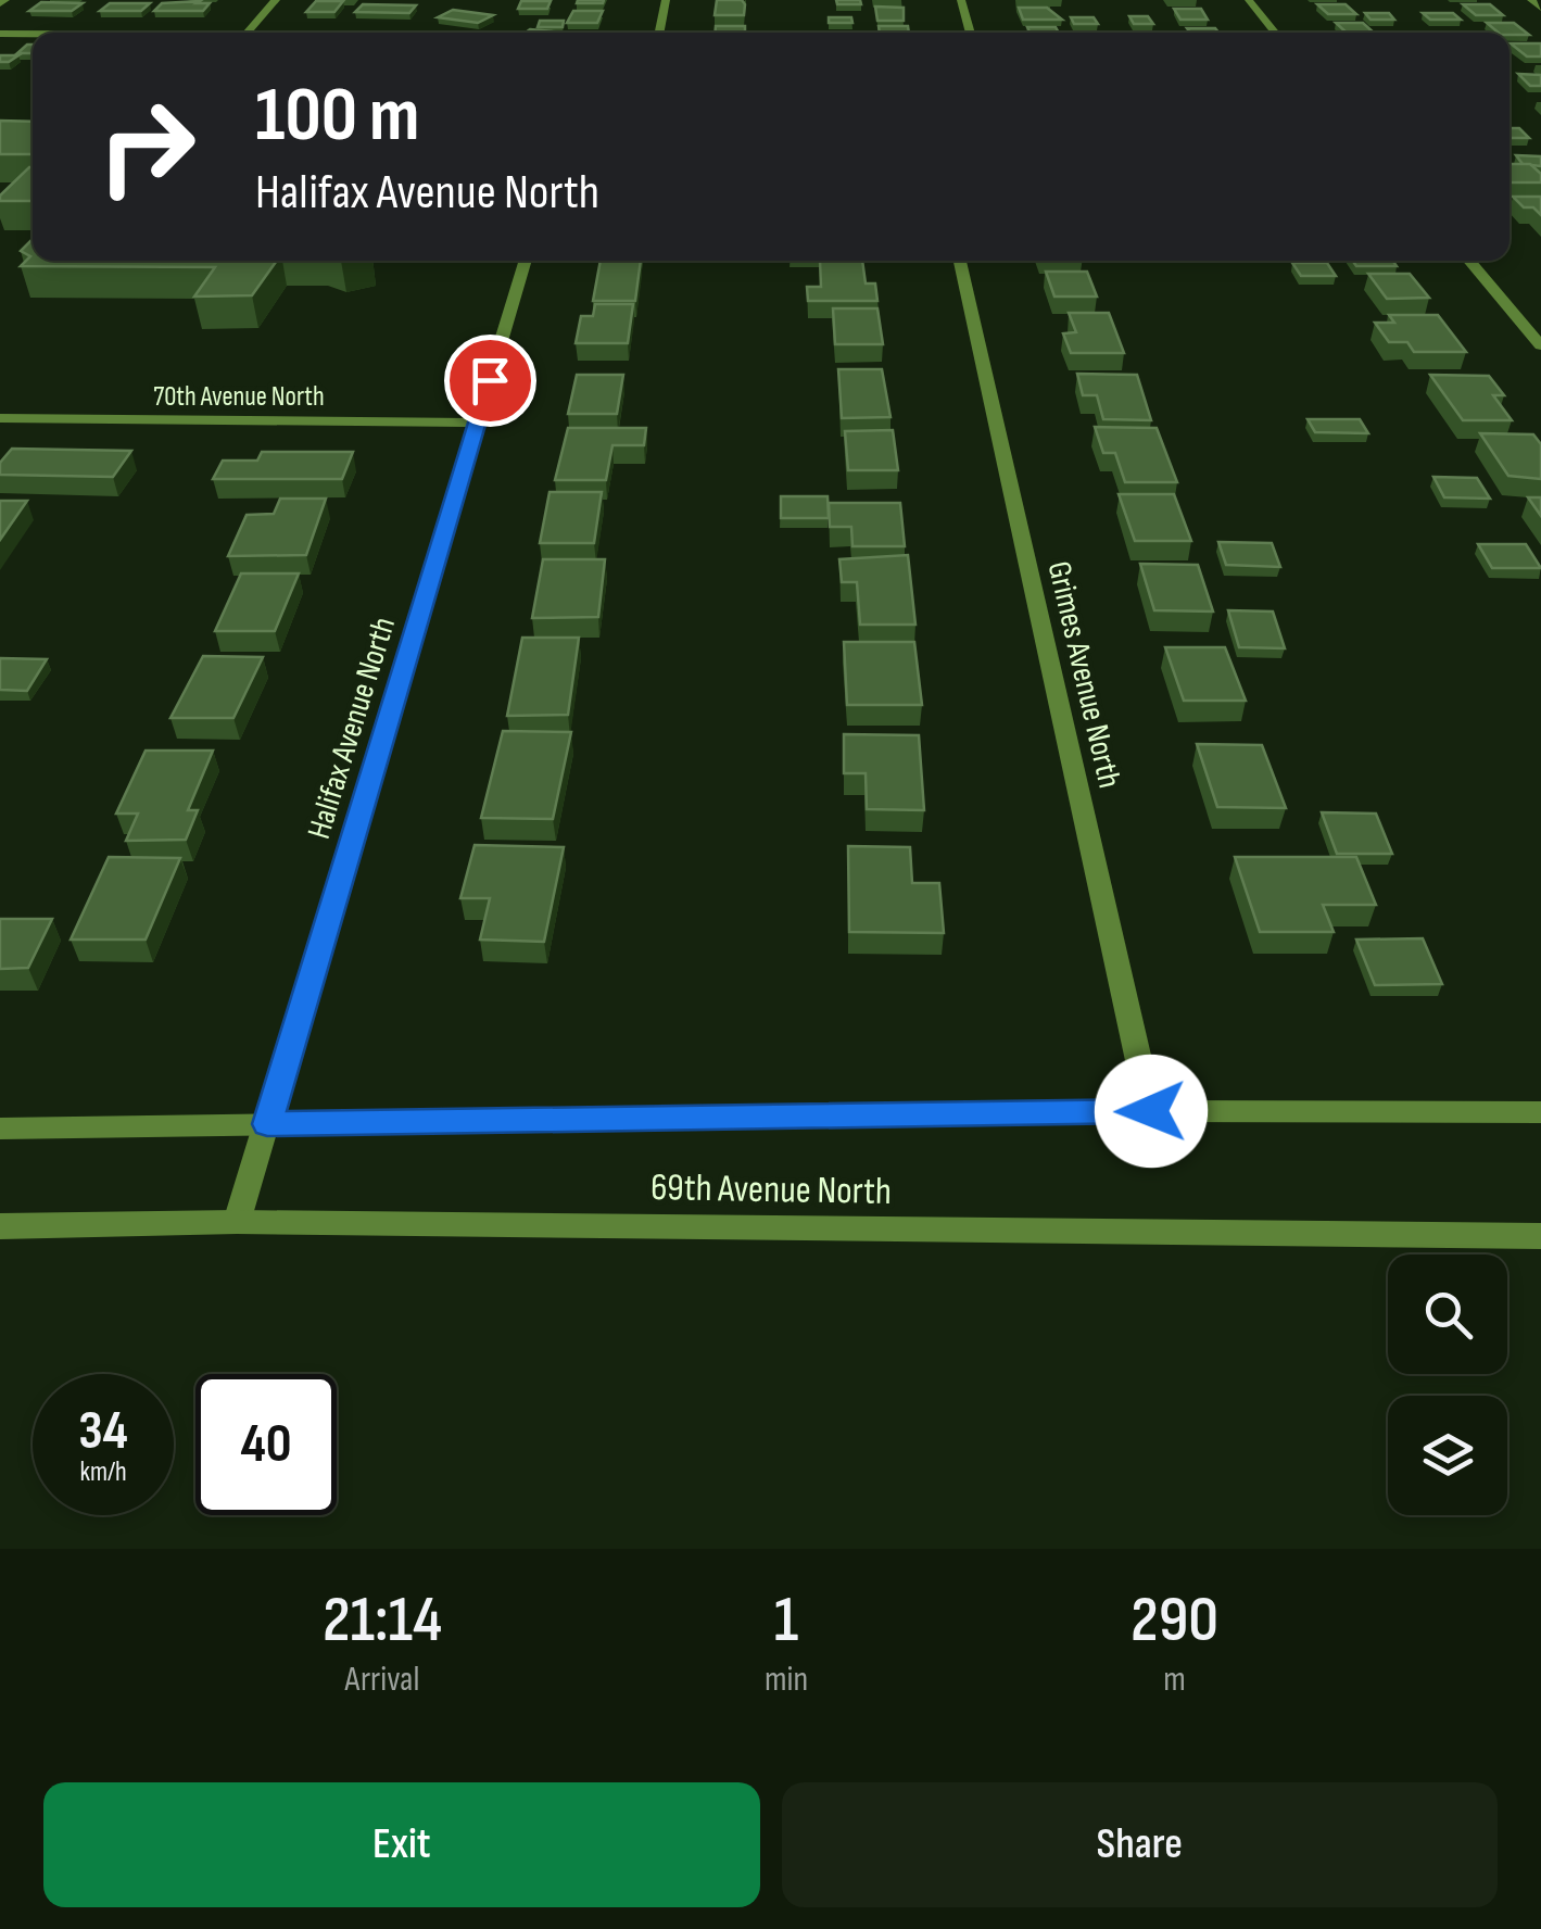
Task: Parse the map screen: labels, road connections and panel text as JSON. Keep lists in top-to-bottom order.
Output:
{
  "streets": {
    "street": [
      "70th Avenue North",
      "Grimes Avenue North",
      "Halifax Avenue North",
      "69th Avenue North"
    ]
  },
  "crossings": [
    ["70th Avenue North", "Halifax Avenue North"],
    ["Grimes Avenue North", "69th Avenue North"],
    ["Halifax Avenue North", "69th Avenue North"]
  ],
  "page": {
    "turn": ["100 m", "Halifax Avenue North"],
    "speed": "34 km/h",
    "limit": "40",
    "eta": [
      "21:14",
      "Arrival",
      "1",
      "min",
      "290",
      "m"
    ],
    "buttons": ["Exit", "Share"]
  }
}
